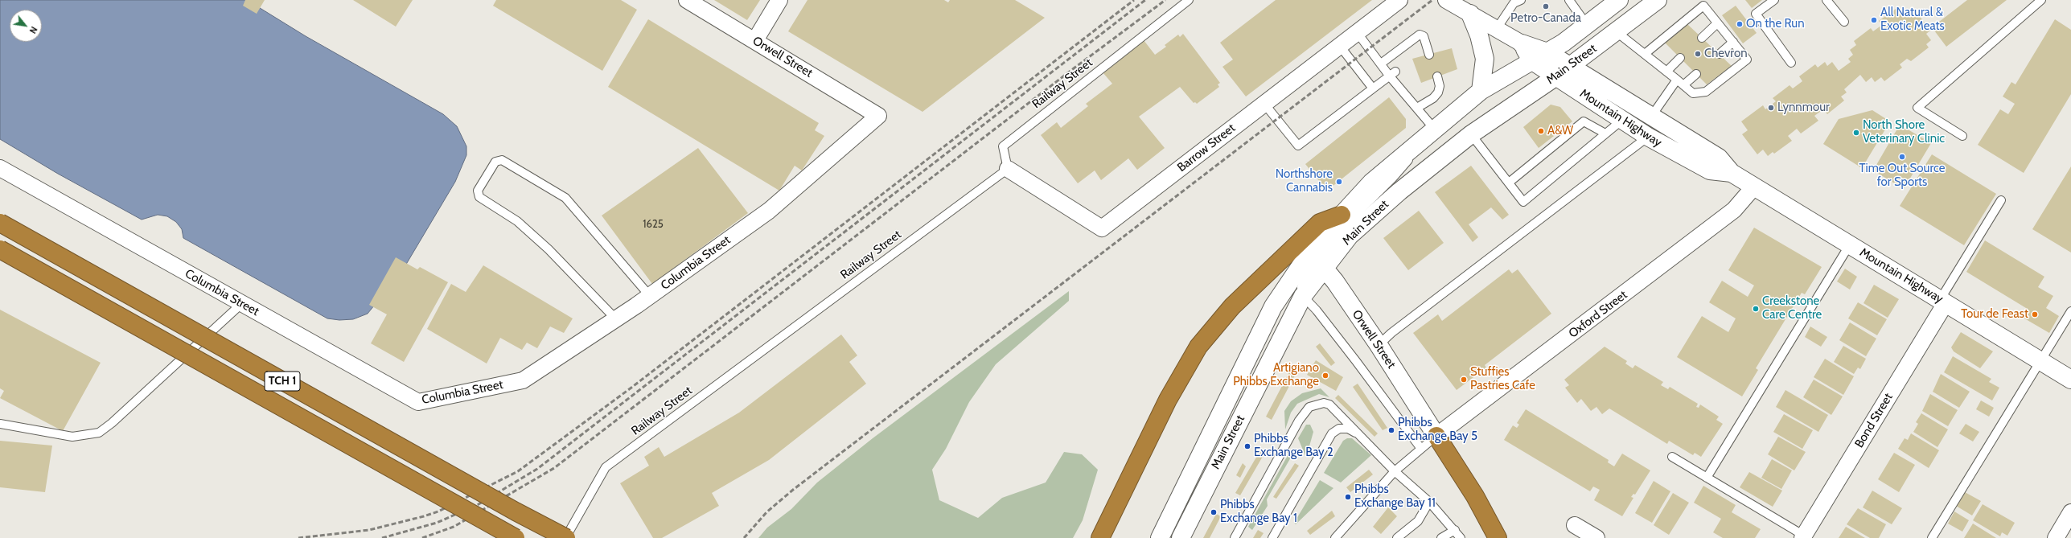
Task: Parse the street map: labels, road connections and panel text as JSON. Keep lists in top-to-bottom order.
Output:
{
  "streets": {
    "highway": ["TCH 1"],
    "main road": ["Orwell Street", "Main Street", "Mountain Highway"],
    "street": [
      "Barrow Street",
      "Columbia Street",
      "Oxford Street",
      "Bond Street"
    ],
    "lane": ["Railway Street"]
  },
  "crossings": [
    ["Orwell Street", "Main Street"],
    ["Orwell Street", "Columbia Street"],
    ["Orwell Street", "Oxford Street"],
    ["Main Street", "Mountain Highway"],
    ["Railway Street", "Barrow Street"],
    ["Railway Street", "TCH 1"],
    ["Mountain Highway", "Oxford Street"],
    ["Mountain Highway", "Bond Street"]
  ],
  "places": [
    "Petro-Canada",
    "All Natural & Exotic Meats",
    "On the Run",
    "Chevron",
    "Lynnmour",
    "A&W",
    "North Shore Veterinary Clinic",
    "Time Out Source for Sports",
    "Northshore Cannabis",
    "Creekstone Care Centre",
    "Tour de Feast",
    "Artigiano Phibbs Exchange",
    "Stuffies Pastries Cafe",
    "Phibbs Exchange Bay 5",
    "Phibbs Exchange Bay 2",
    "Phibbs Exchange Bay 11",
    "Phibbs Exchange Bay 1"
  ],
  "house_numbers": ["1625"],
  "north": "bottom right"
}
